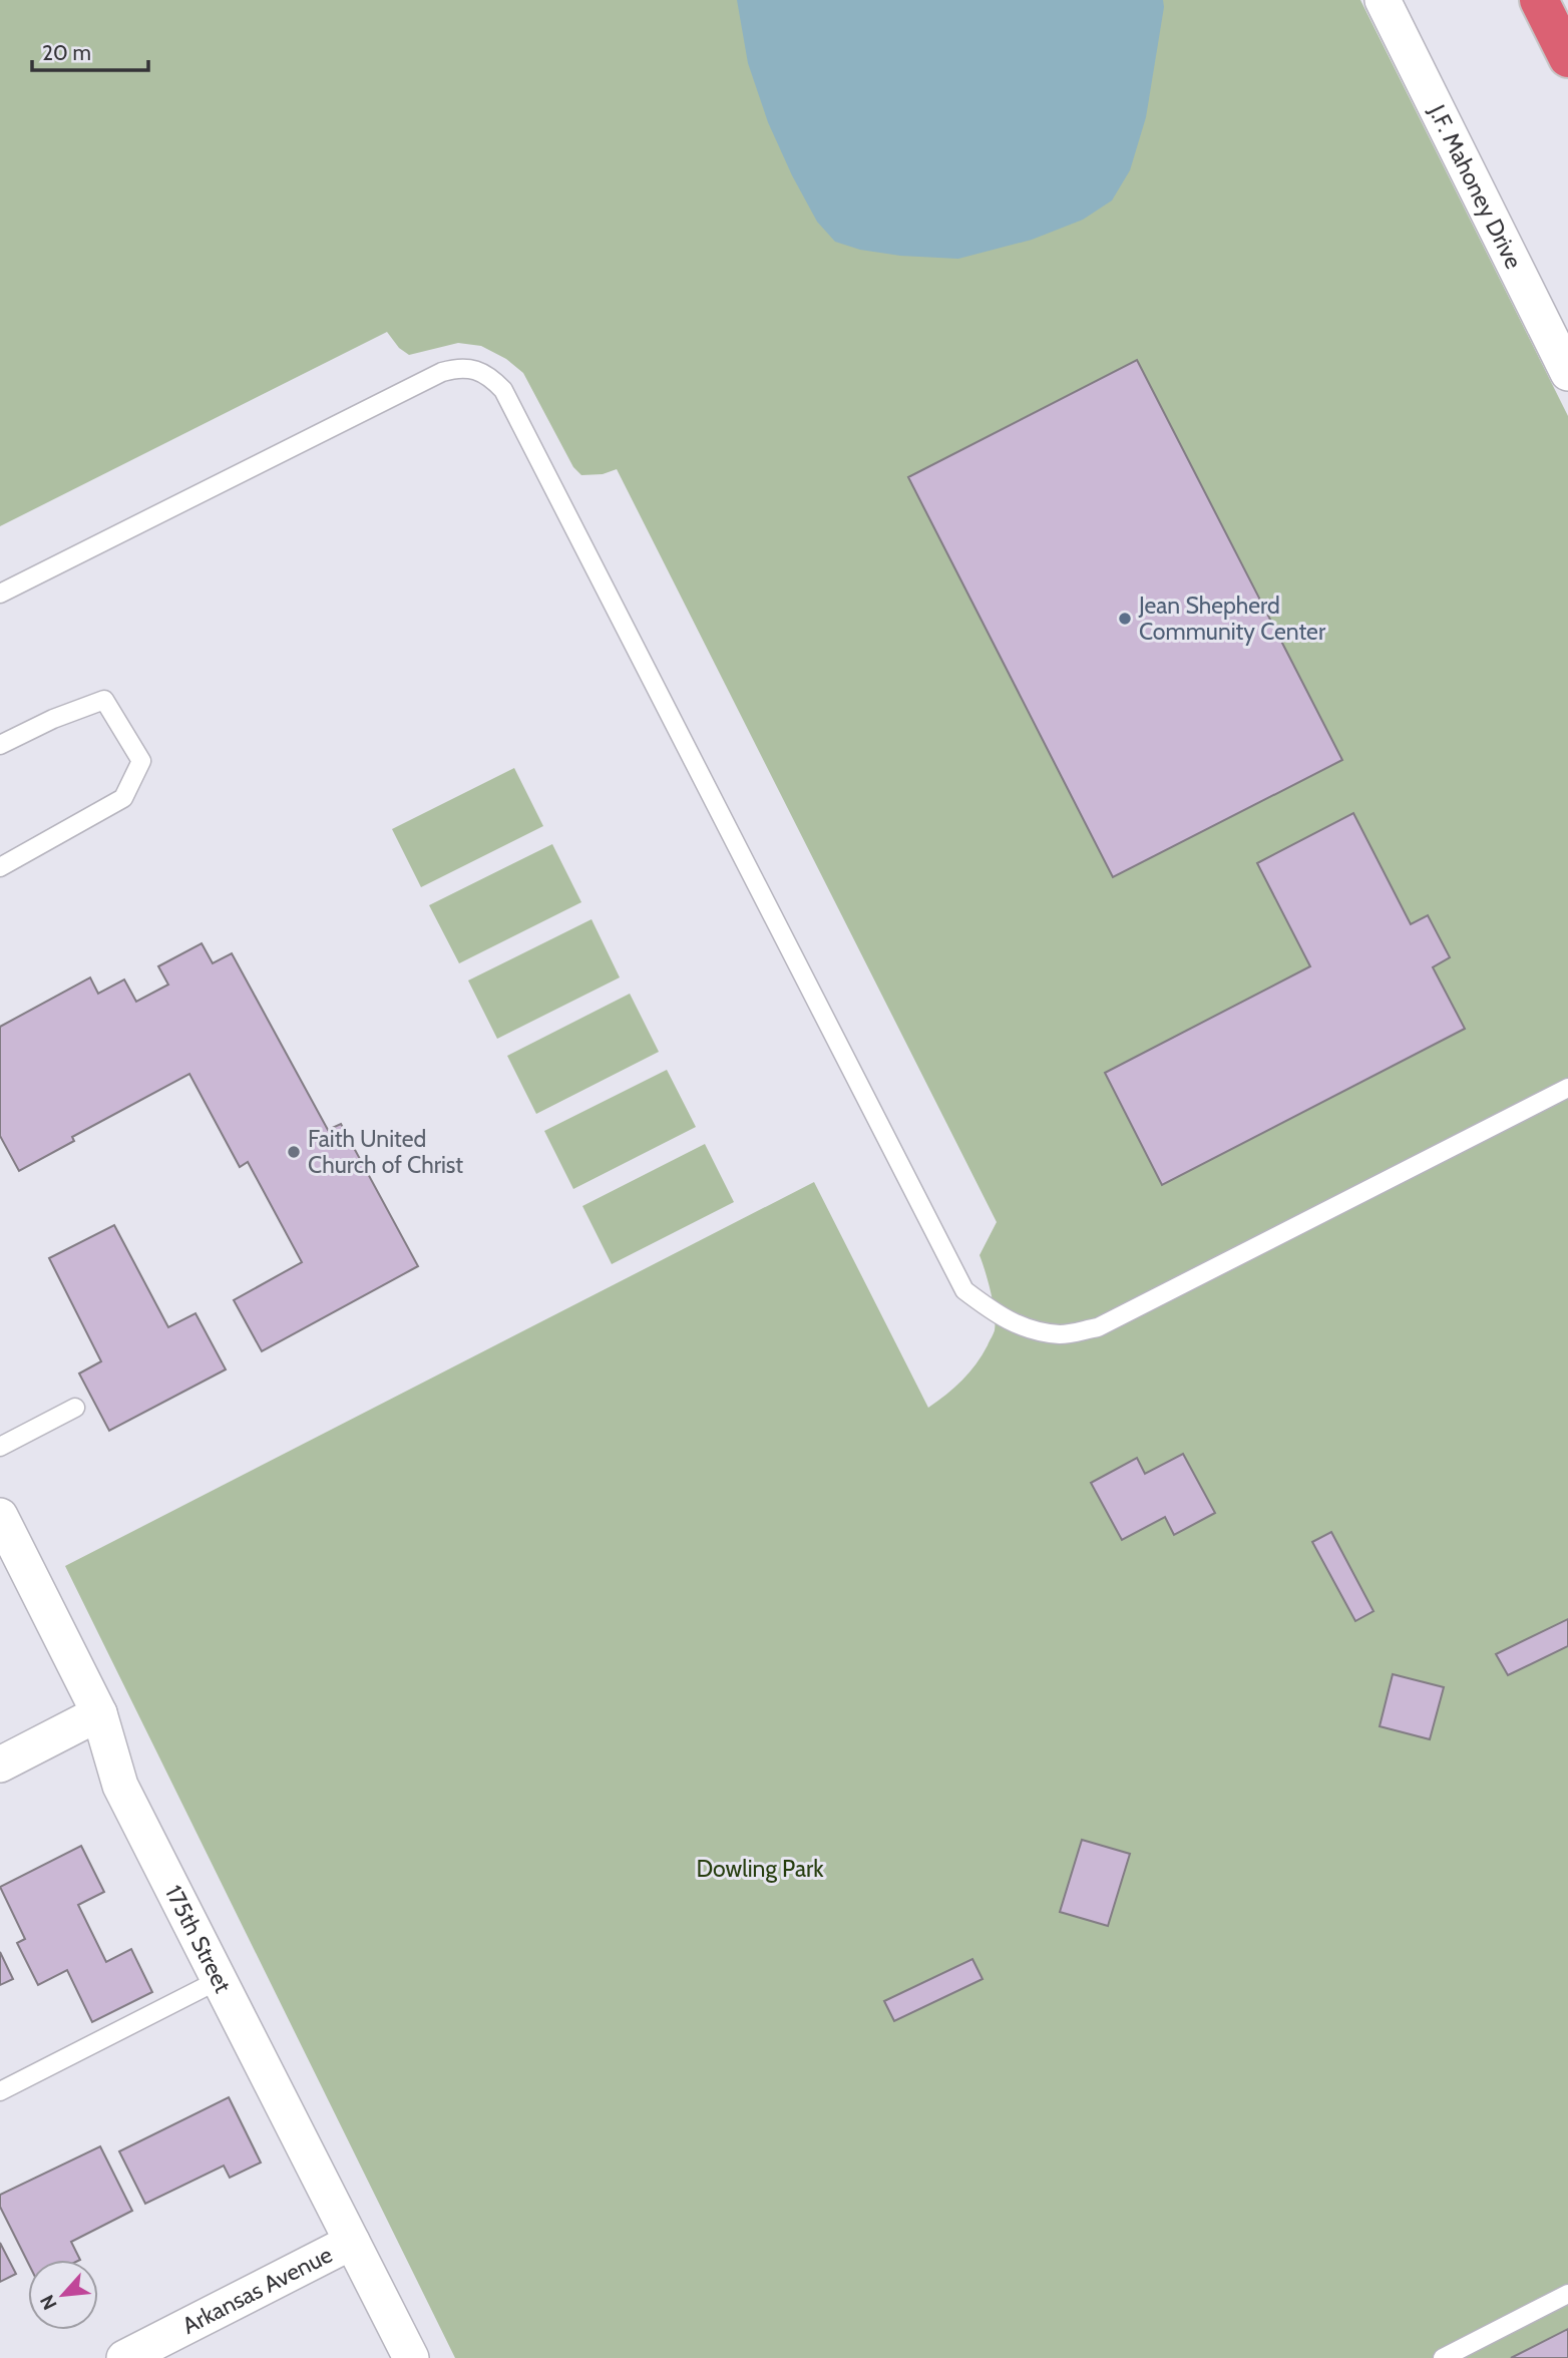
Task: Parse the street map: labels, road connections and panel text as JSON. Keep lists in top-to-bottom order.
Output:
{
  "streets": {
    "street": ["J.F. Mahoney Drive", "175th Street", "Arkansas Avenue"]
  },
  "crossings": [
    ["175th Street", "Arkansas Avenue"]
  ],
  "parks": ["Dowling Park"],
  "places": ["Jean Shepherd Community Center", "Faith United Church of Christ"],
  "scale_bar": "20 m",
  "north": "bottom left"
}
